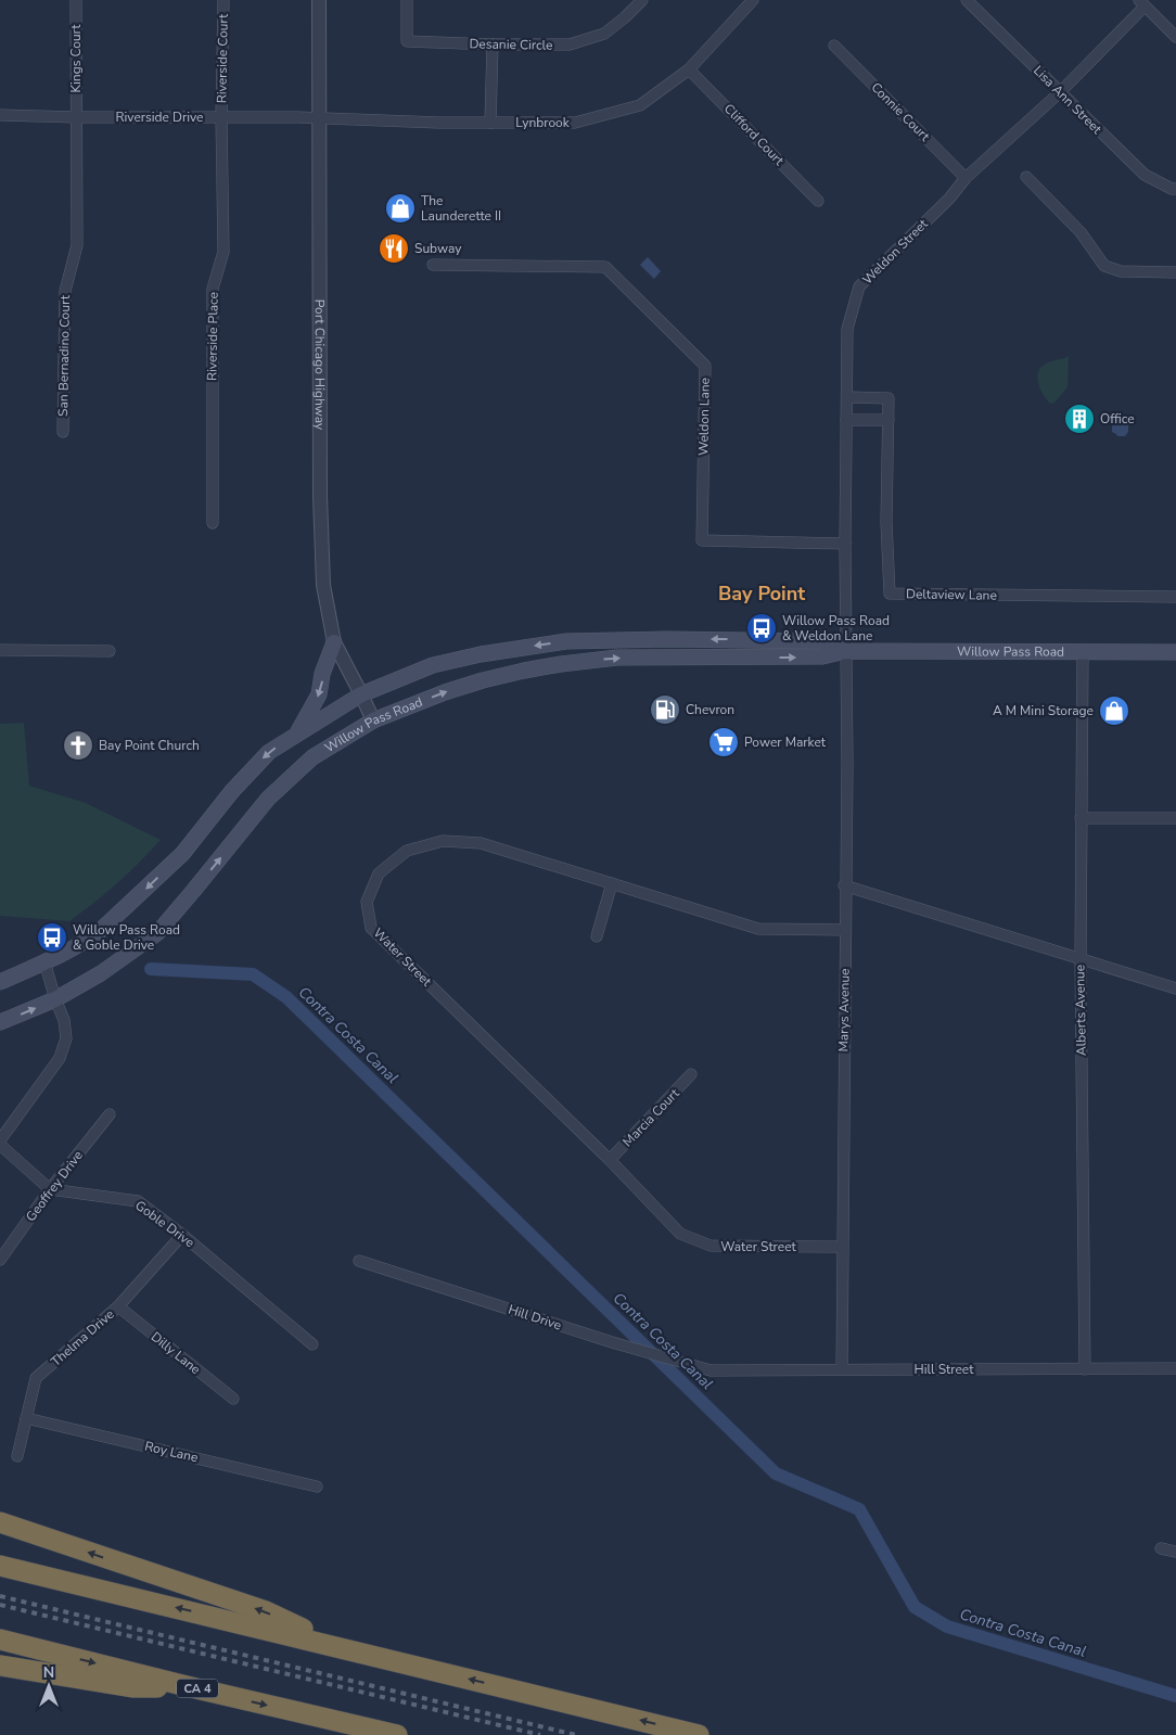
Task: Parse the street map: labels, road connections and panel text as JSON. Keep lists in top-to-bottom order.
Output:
{
  "streets": {
    "highway": ["CA 4"],
    "main road": ["Willow Pass Road"],
    "street": [
      "Desanie Circle",
      "Kings Court",
      "Riverside Court",
      "Lisa Ann Street",
      "Connie Court",
      "Riverside Drive",
      "Lynbrook",
      "Clifford Court",
      "Weldon Street",
      "Riverside Place",
      "San Bernadino Court",
      "Port Chicago Highway",
      "Weldon Lane",
      "Deltaview Lane",
      "Water Street",
      "Marys Avenue",
      "Alberts Avenue",
      "Marcia Court",
      "Geoffrey Drive",
      "Goble Drive",
      "Hill Drive",
      "Thelma Drive",
      "Dilly Lane",
      "Hill Street",
      "Roy Lane"
    ]
  },
  "crossings": [
    ["Kings Court", "Riverside Drive"],
    ["Kings Court", "San Bernadino Court"],
    ["Riverside Court", "Riverside Drive"],
    ["Riverside Court", "Riverside Place"],
    ["Lisa Ann Street", "Weldon Street"],
    ["Connie Court", "Weldon Street"],
    ["Riverside Drive", "Lynbrook"],
    ["Riverside Drive", "Riverside Place"],
    ["Riverside Drive", "San Bernadino Court"],
    ["Riverside Drive", "Port Chicago Highway"],
    ["Lynbrook", "Clifford Court"],
    ["Lynbrook", "Port Chicago Highway"],
    ["Weldon Street", "Weldon Lane"],
    ["Weldon Street", "Deltaview Lane"],
    ["Weldon Street", "Willow Pass Road"],
    ["Weldon Street", "Marys Avenue"],
    ["Port Chicago Highway", "Willow Pass Road"],
    ["Willow Pass Road", "Marys Avenue"],
    ["Willow Pass Road", "Alberts Avenue"],
    ["Water Street", "Marys Avenue"],
    ["Water Street", "Marcia Court"],
    ["Marys Avenue", "Hill Street"],
    ["Alberts Avenue", "Hill Street"],
    ["Geoffrey Drive", "Goble Drive"],
    ["Goble Drive", "Thelma Drive"],
    ["Hill Drive", "Hill Street"],
    ["Thelma Drive", "Dilly Lane"],
    ["Thelma Drive", "Roy Lane"]
  ],
  "districts": ["Bay Point"],
  "water": ["Contra Costa Canal"],
  "places": {
    "shop": ["The Launderette II", "A M Mini Storage"],
    "restaurant": ["Subway"],
    "building": ["Office"],
    "bus stop": ["Willow Pass Road & Weldon Lane", "Willow Pass Road & Goble Drive"],
    "fuel station": ["Chevron"],
    "supermarket": ["Power Market"],
    "church": ["Bay Point Church"]
  },
  "north": "top"
}
